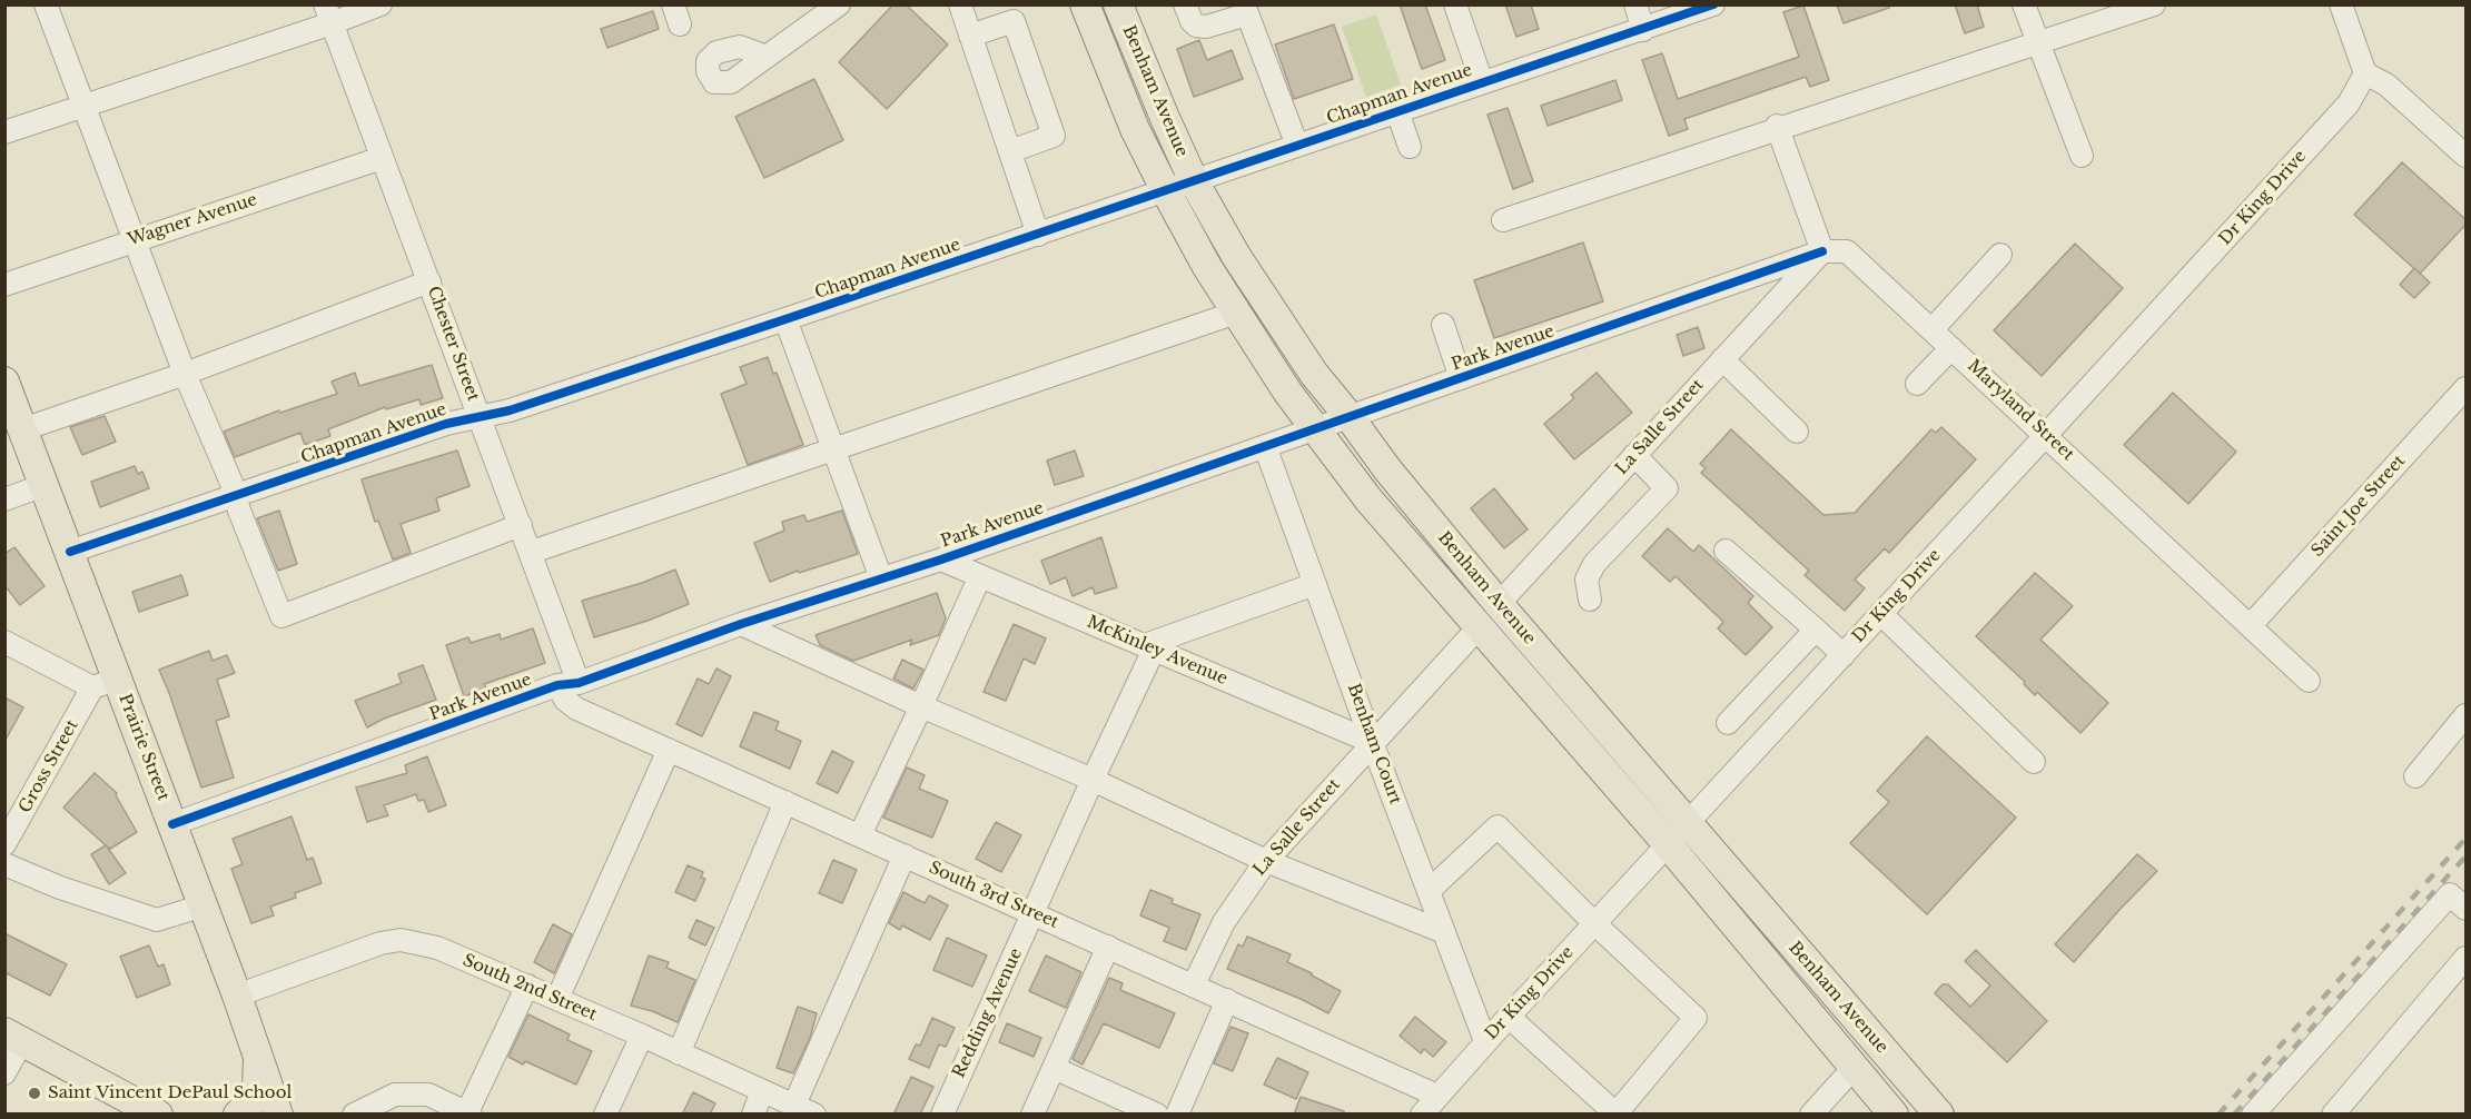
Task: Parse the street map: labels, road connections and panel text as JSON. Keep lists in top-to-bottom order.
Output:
{
  "streets": {
    "main road": ["Benham Avenue", "Prairie Street"],
    "street": [
      "Chapman Avenue",
      "Dr King Drive",
      "Wagner Avenue",
      "Chester Street",
      "Park Avenue",
      "Maryland Street",
      "La Salle Street",
      "Saint Joe Street",
      "McKinley Avenue",
      "Benham Court",
      "Gross Street",
      "South 3rd Street",
      "South 2nd Street",
      "Redding Avenue"
    ]
  },
  "crossings": [
    ["Benham Avenue", "Chapman Avenue"],
    ["Benham Avenue", "Dr King Drive"],
    ["Benham Avenue", "Park Avenue"],
    ["Benham Avenue", "La Salle Street"],
    ["Chapman Avenue", "Chester Street"],
    ["Chapman Avenue", "Prairie Street"],
    ["Dr King Drive", "Maryland Street"],
    ["Dr King Drive", "Benham Court"],
    ["Dr King Drive", "South 3rd Street"],
    ["Wagner Avenue", "Chester Street"],
    ["Chester Street", "Park Avenue"],
    ["Chester Street", "South 3rd Street"],
    ["Park Avenue", "Maryland Street"],
    ["Park Avenue", "La Salle Street"],
    ["Park Avenue", "McKinley Avenue"],
    ["Park Avenue", "Benham Court"],
    ["Park Avenue", "Prairie Street"],
    ["Park Avenue", "South 3rd Street"],
    ["Maryland Street", "La Salle Street"],
    ["Maryland Street", "Saint Joe Street"],
    ["La Salle Street", "McKinley Avenue"],
    ["La Salle Street", "Benham Court"],
    ["La Salle Street", "South 3rd Street"],
    ["McKinley Avenue", "Benham Court"],
    ["McKinley Avenue", "Redding Avenue"],
    ["Prairie Street", "Gross Street"],
    ["Prairie Street", "South 2nd Street"],
    ["South 3rd Street", "Redding Avenue"]
  ],
  "places": ["Saint Vincent DePaul School"]
}
